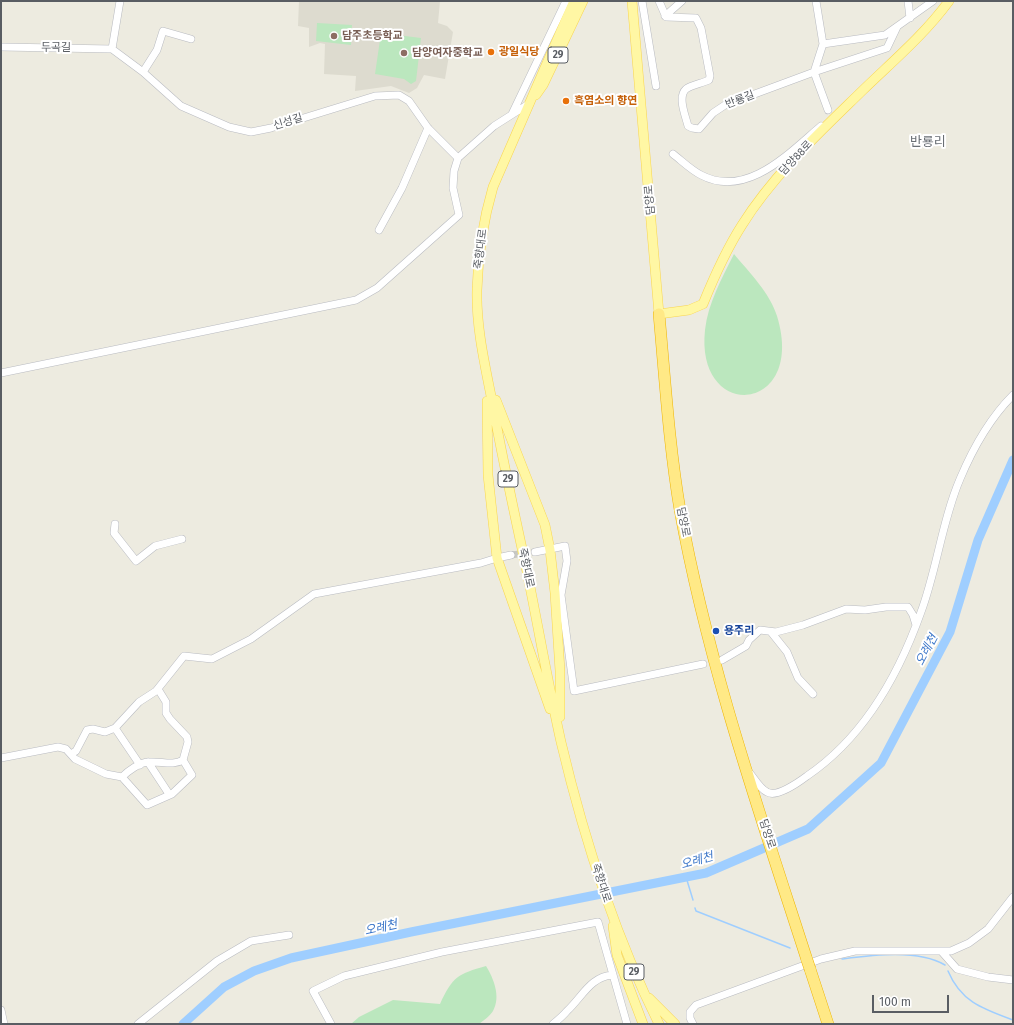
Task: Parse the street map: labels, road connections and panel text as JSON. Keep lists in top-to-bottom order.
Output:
{
  "streets": {
    "highway": ["담양로"],
    "main road": ["29", "담양88로", "죽향대로"],
    "street": ["두곡길", "반룡길", "신성길"]
  },
  "crossings": [
    ["두곡길", "신성길"],
    ["담양88로", "담양로"]
  ],
  "districts": ["반룡리"],
  "water": ["오례천"],
  "places": [
    "담주초등학교",
    "광일식당",
    "담양여자중학교",
    "흑염소의 향연",
    "용주리"
  ],
  "scale_bar": "100 m"
}
